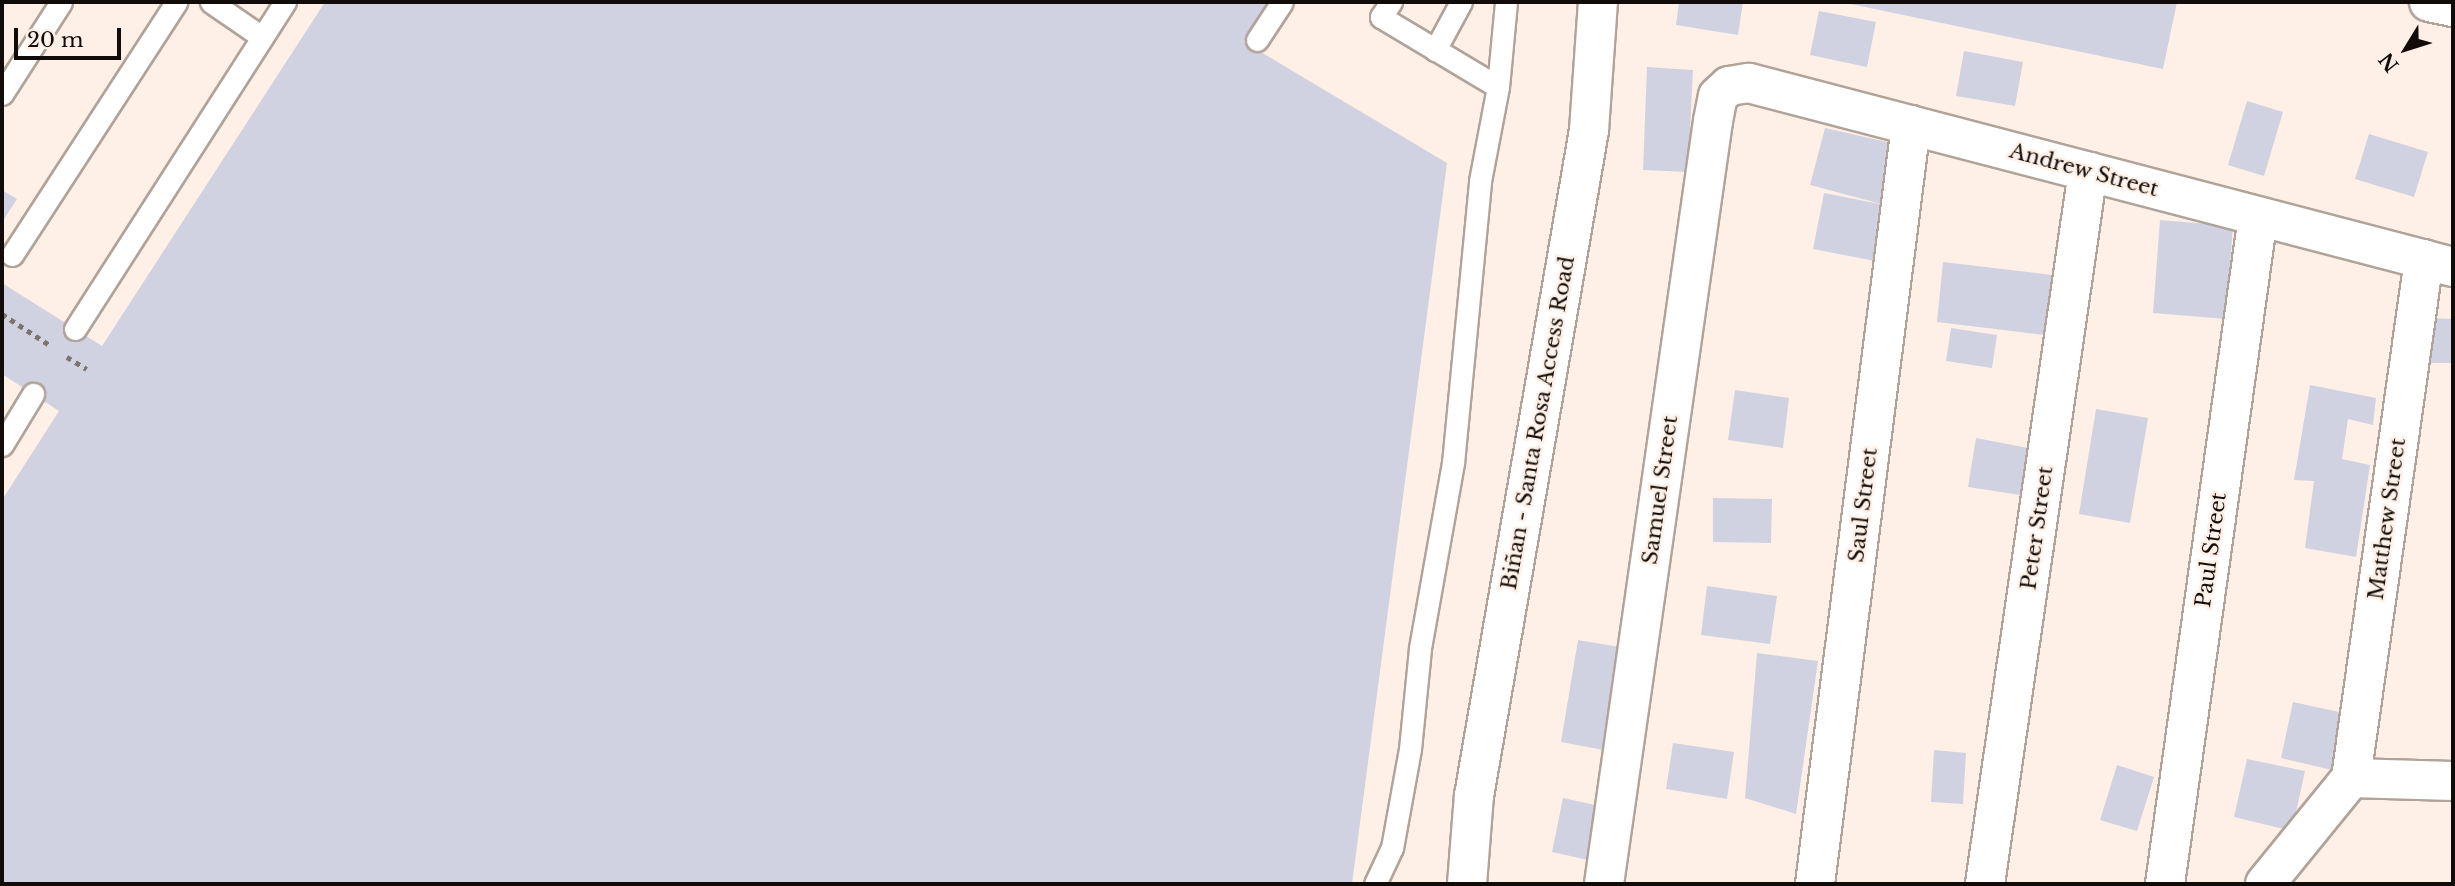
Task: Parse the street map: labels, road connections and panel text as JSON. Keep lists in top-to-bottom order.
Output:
{
  "streets": {
    "street": [
      "Andrew Street",
      "Biñan - Santa Rosa Access Road",
      "Samuel Street",
      "Saul Street",
      "Matthew Street",
      "Peter Street",
      "Paul Street"
    ]
  },
  "crossings": [
    ["Andrew Street", "Samuel Street"],
    ["Andrew Street", "Saul Street"],
    ["Andrew Street", "Matthew Street"],
    ["Andrew Street", "Peter Street"],
    ["Andrew Street", "Paul Street"]
  ],
  "scale_bar": "20 m",
  "north": "bottom left"
}
